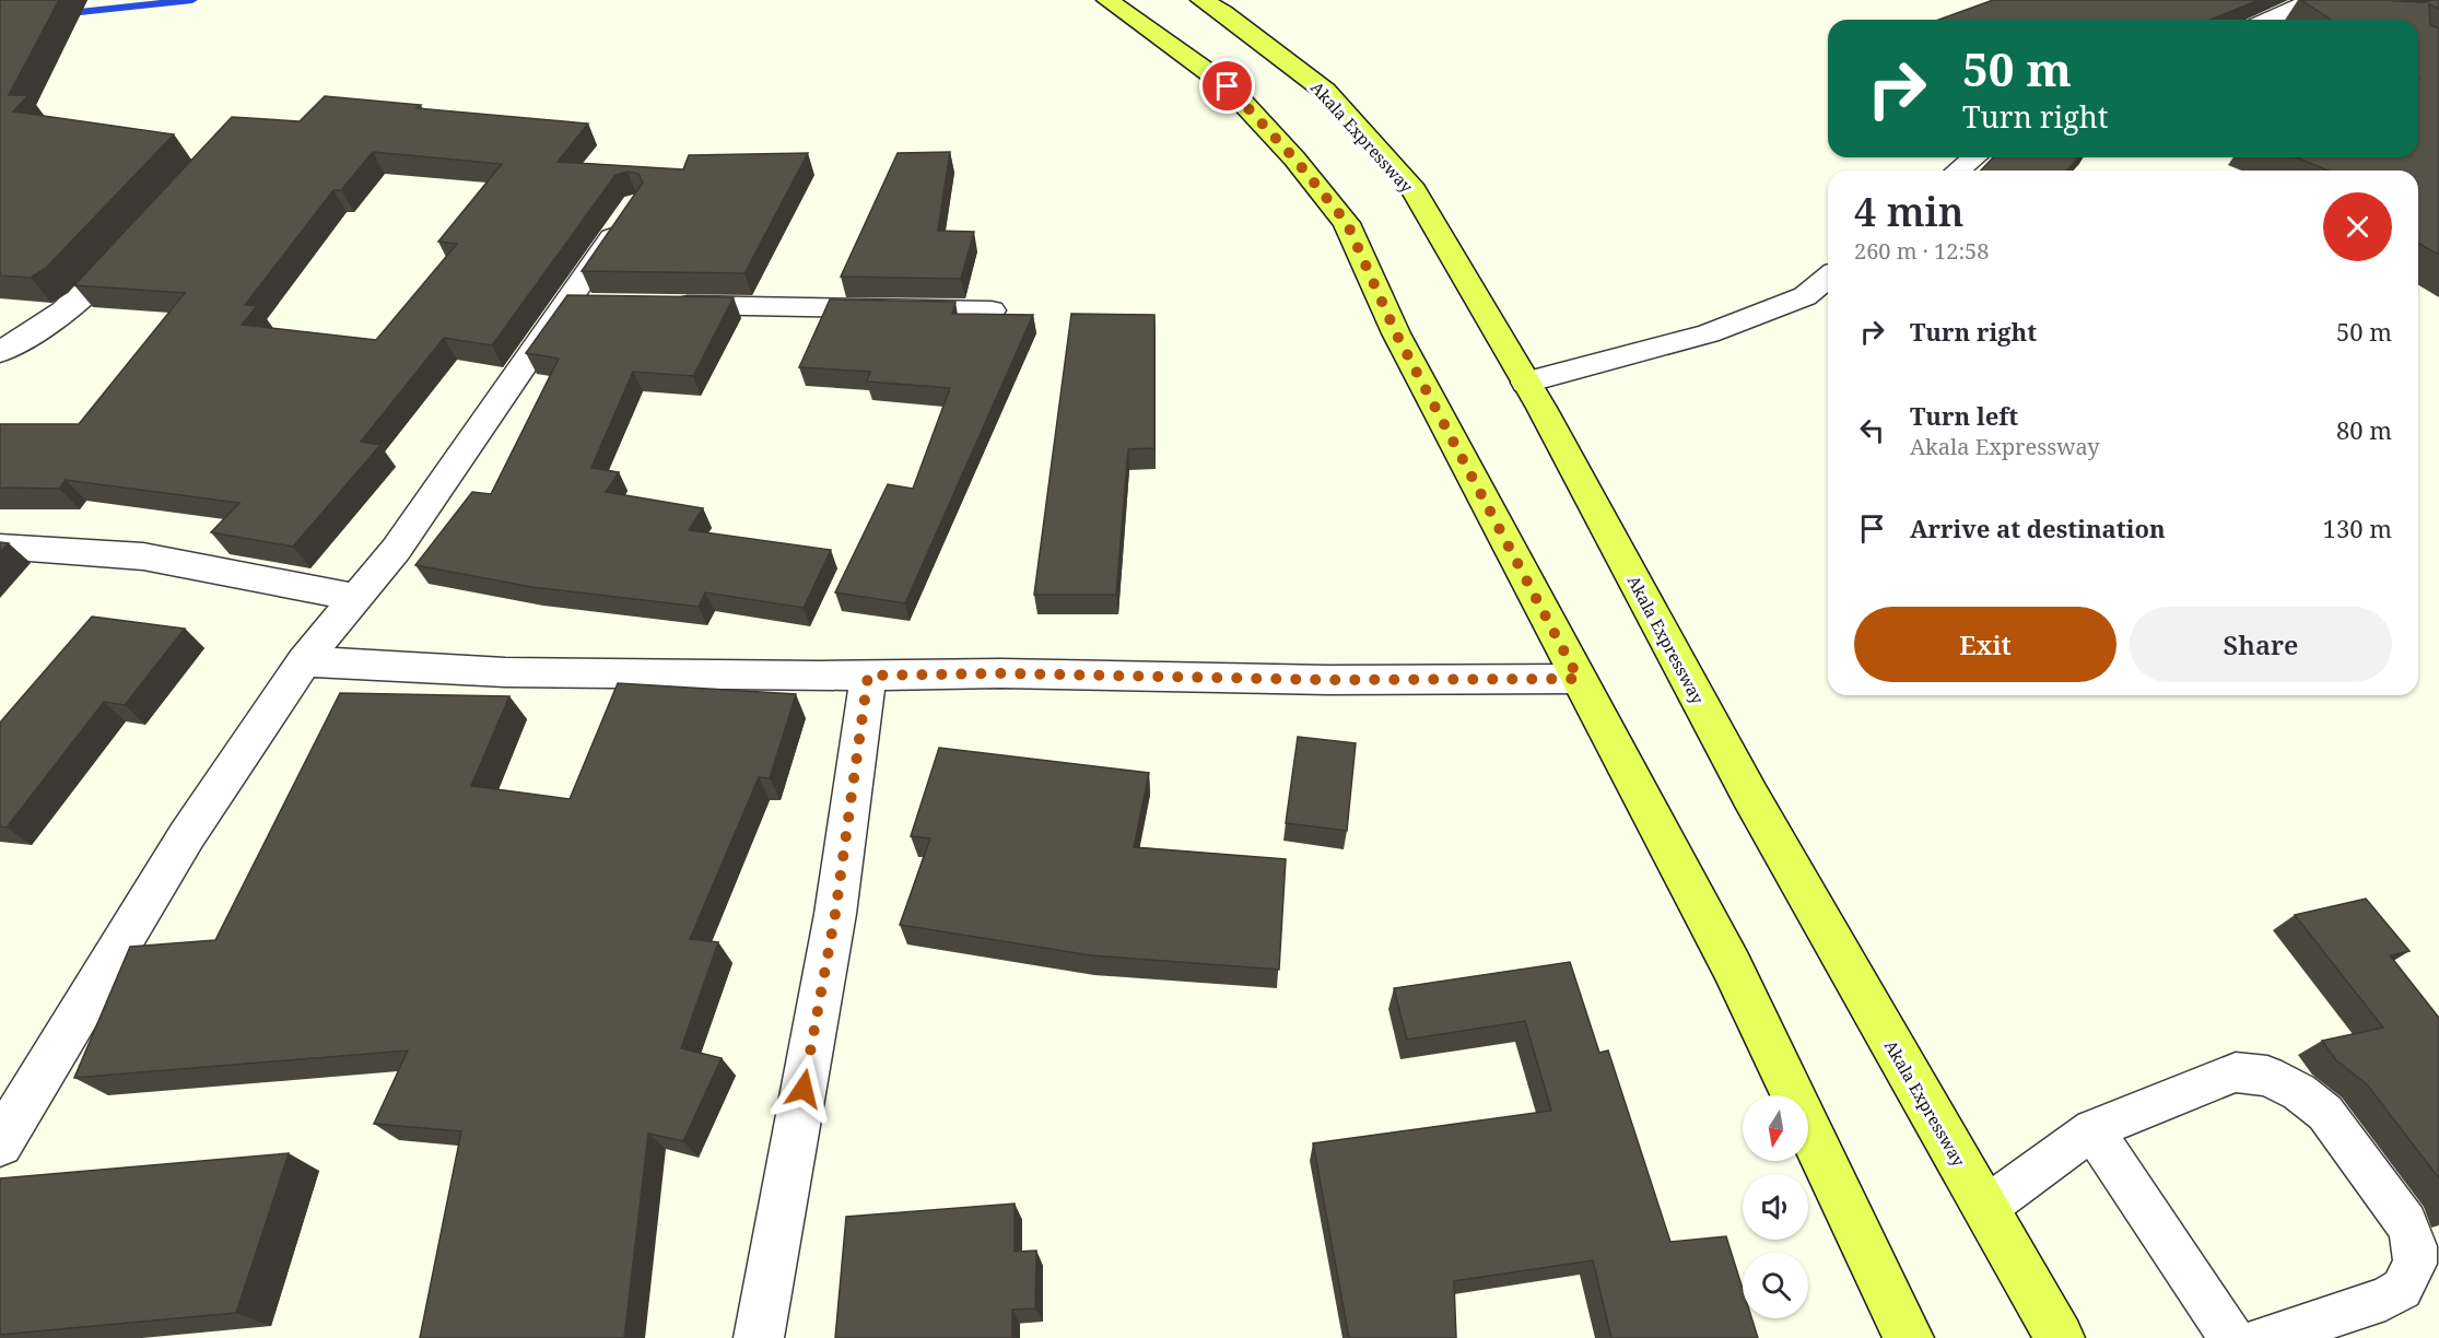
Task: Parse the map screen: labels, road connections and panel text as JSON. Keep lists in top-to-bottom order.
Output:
{
  "streets": {
    "main road": ["Akala Expressway"]
  },
  "north": "bottom",
  "page": {
    "turn": ["50 m", "Turn right"],
    "heading": ["4 min", "260 m · 12:58"],
    "list": [
      {
        "name": "Turn right",
        "value": "50 m"
      },
      {
        "name": "Turn left",
        "note": "Akala Expressway",
        "value": "80 m"
      },
      {
        "name": "Arrive at destination",
        "value": "130 m"
      }
    ],
    "buttons": ["Exit", "Share"]
  }
}
